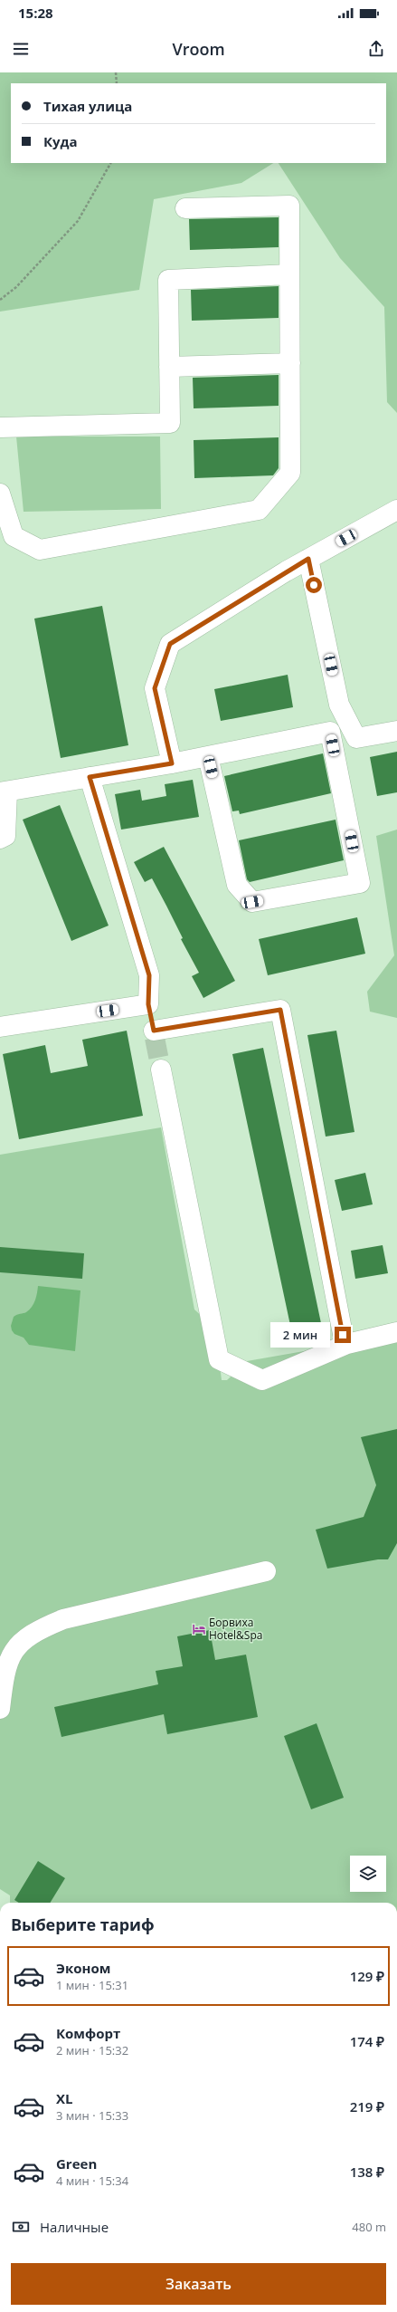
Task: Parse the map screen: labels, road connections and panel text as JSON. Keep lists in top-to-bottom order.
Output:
{
  "places": {
    "hotel": ["Борвиха Hotel&Spa"]
  },
  "page": {
    "status": "15:28",
    "header": "Vroom",
    "banner": ["Тихая улица", "Куда"],
    "bubble": "2 мин",
    "heading": "Выберите тариф",
    "list": [
      {
        "name": "Эконом",
        "note": "1 мин · 15:31",
        "value": "129 ₽"
      },
      {
        "name": "Комфорт",
        "note": "2 мин · 15:32",
        "value": "174 ₽"
      },
      {
        "name": "XL",
        "note": "3 мин · 15:33",
        "value": "219 ₽"
      },
      {
        "name": "Green",
        "note": "4 мин · 15:34",
        "value": "138 ₽"
      }
    ],
    "pay": ["Наличные", "480 m"],
    "buttons": "Заказать"
  }
}
